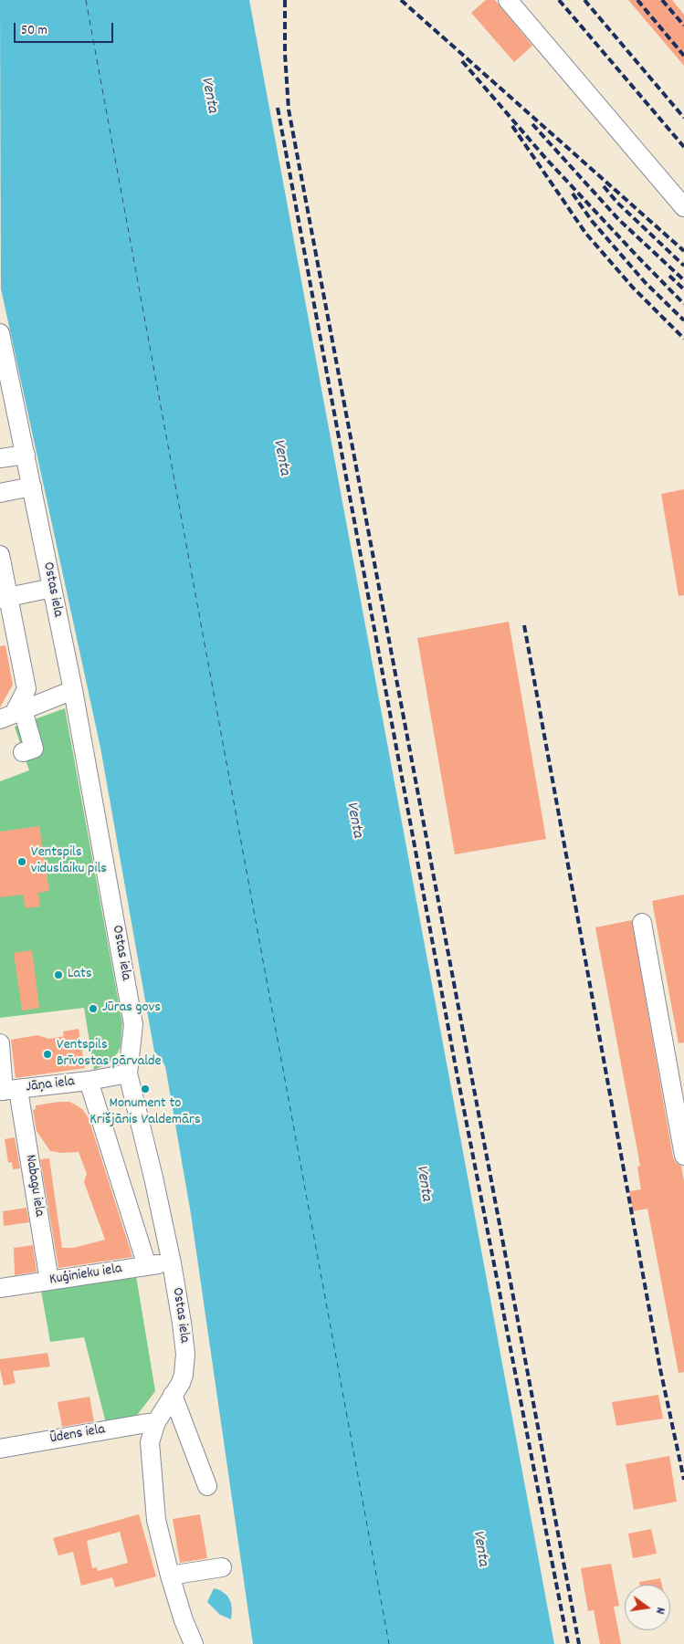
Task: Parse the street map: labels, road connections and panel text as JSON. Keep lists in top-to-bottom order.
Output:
{
  "streets": {
    "street": [
      "Ostas iela",
      "Jāņa iela",
      "Nabagu iela",
      "Kuģinieku iela",
      "Ūdens iela"
    ]
  },
  "crossings": [
    ["Ostas iela", "Jāņa iela"],
    ["Ostas iela", "Kuģinieku iela"],
    ["Ostas iela", "Ūdens iela"],
    ["Jāņa iela", "Nabagu iela"],
    ["Nabagu iela", "Kuģinieku iela"]
  ],
  "water": ["Venta"],
  "places": [
    "Ventspils viduslaiku pils",
    "Lats",
    "Jūras govs",
    "Ventspils Brīvostas pārvalde",
    "Monument to Krišjānis Valdemārs"
  ],
  "scale_bar": "50 m",
  "north": "right"
}
